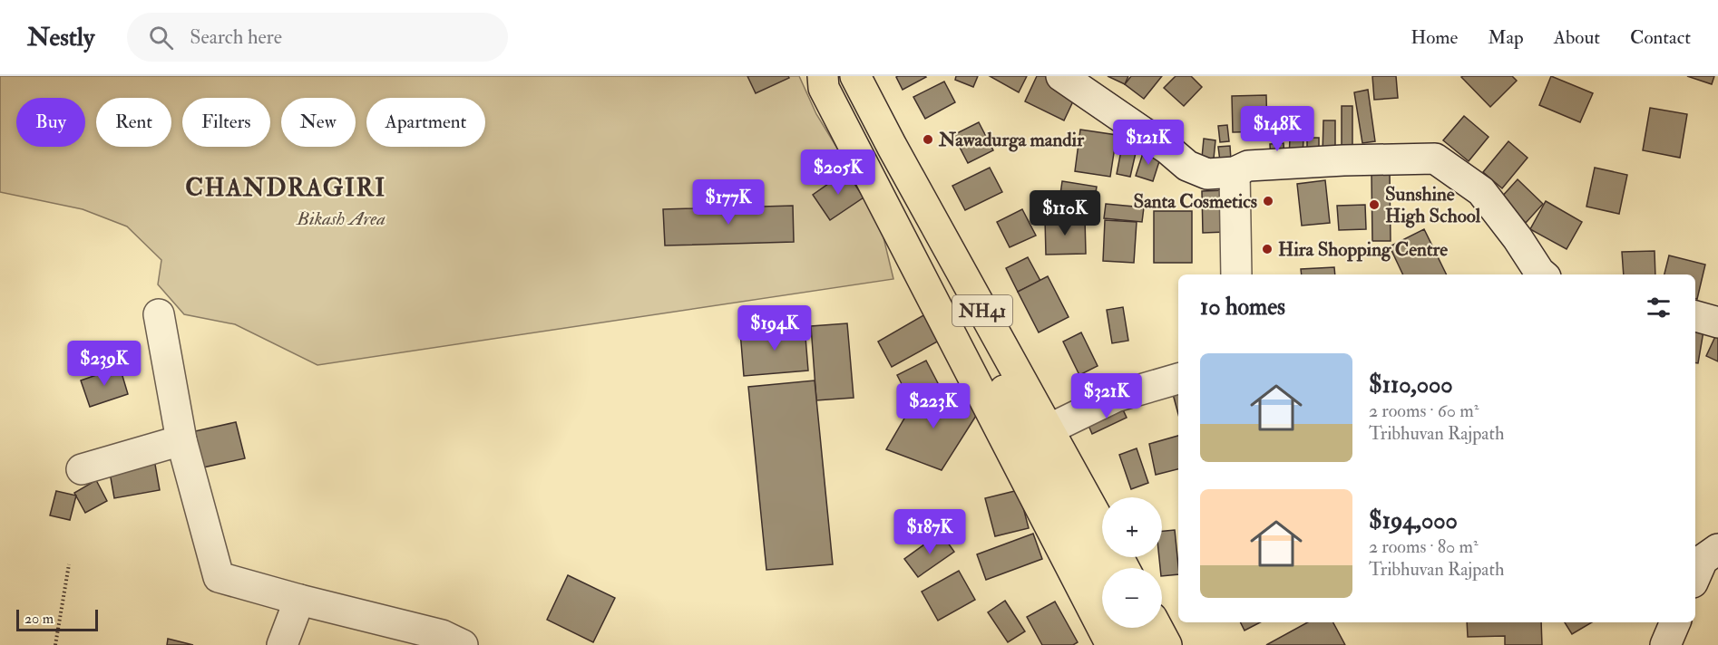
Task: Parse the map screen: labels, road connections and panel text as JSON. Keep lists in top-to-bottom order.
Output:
{
  "streets": {
    "highway": ["NH41"]
  },
  "districts": ["CHANDRAGIRI"],
  "parks": ["Bikash Area"],
  "places": [
    "Nawadurga mandir",
    "Santa Cosmetics",
    "Sunshine High School",
    "Hira Shopping Centre"
  ],
  "scale_bar": "20 m",
  "page": {
    "header": "Nestly",
    "search": "Search here",
    "nav": [
      "Home",
      "Map",
      "About",
      "Contact"
    ],
    "chip": [
      "Buy",
      "Rent",
      "Filters",
      "New",
      "Apartment"
    ],
    "price": [
      "$148K",
      "$121K",
      "$205K",
      "$177K",
      "$110K",
      "$194K",
      "$239K",
      "$321K",
      "$223K",
      "$187K"
    ],
    "heading": "10 homes",
    "list": [
      {
        "name": "$110,000",
        "note": "2 rooms · 60 m² · Tribhuvan Rajpath"
      },
      {
        "name": "$194,000",
        "note": "2 rooms · 80 m² · Tribhuvan Rajpath"
      }
    ],
    "map_buttons": ["+", "−"],
    "scale": "20 m"
  }
}
